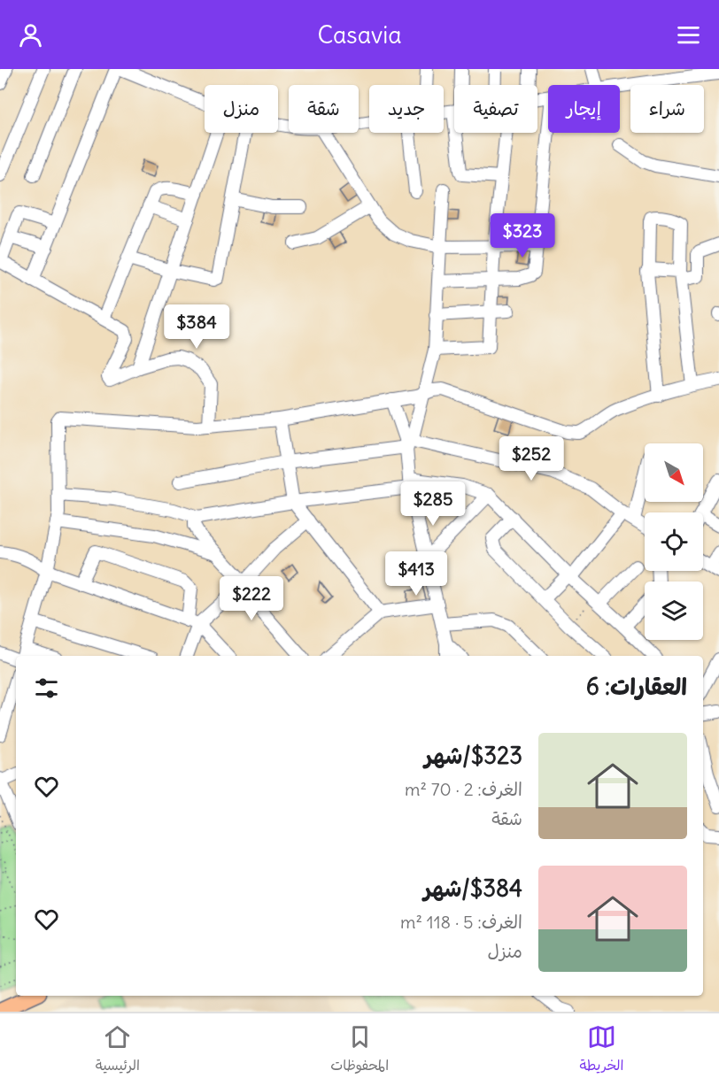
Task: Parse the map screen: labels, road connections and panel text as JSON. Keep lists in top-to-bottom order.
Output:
{
  "north": "bottom right",
  "page": {
    "header": "Casavia",
    "chip": [
      "شراء",
      "إيجار",
      "تصفية",
      "جديد",
      "شقة",
      "منزل"
    ],
    "price": [
      "$323",
      "$384",
      "$252",
      "$285",
      "$413",
      "$222"
    ],
    "heading": "العقارات: 6",
    "list": [
      {
        "name": "$323/شهر",
        "note": "الغرف: 2 · 70 m² · شقة"
      },
      {
        "name": "$384/شهر",
        "note": "الغرف: 5 · 118 m² · منزل"
      }
    ],
    "tabs": ["الخريطة", "المحفوظات", "الرئيسية"]
  }
}
